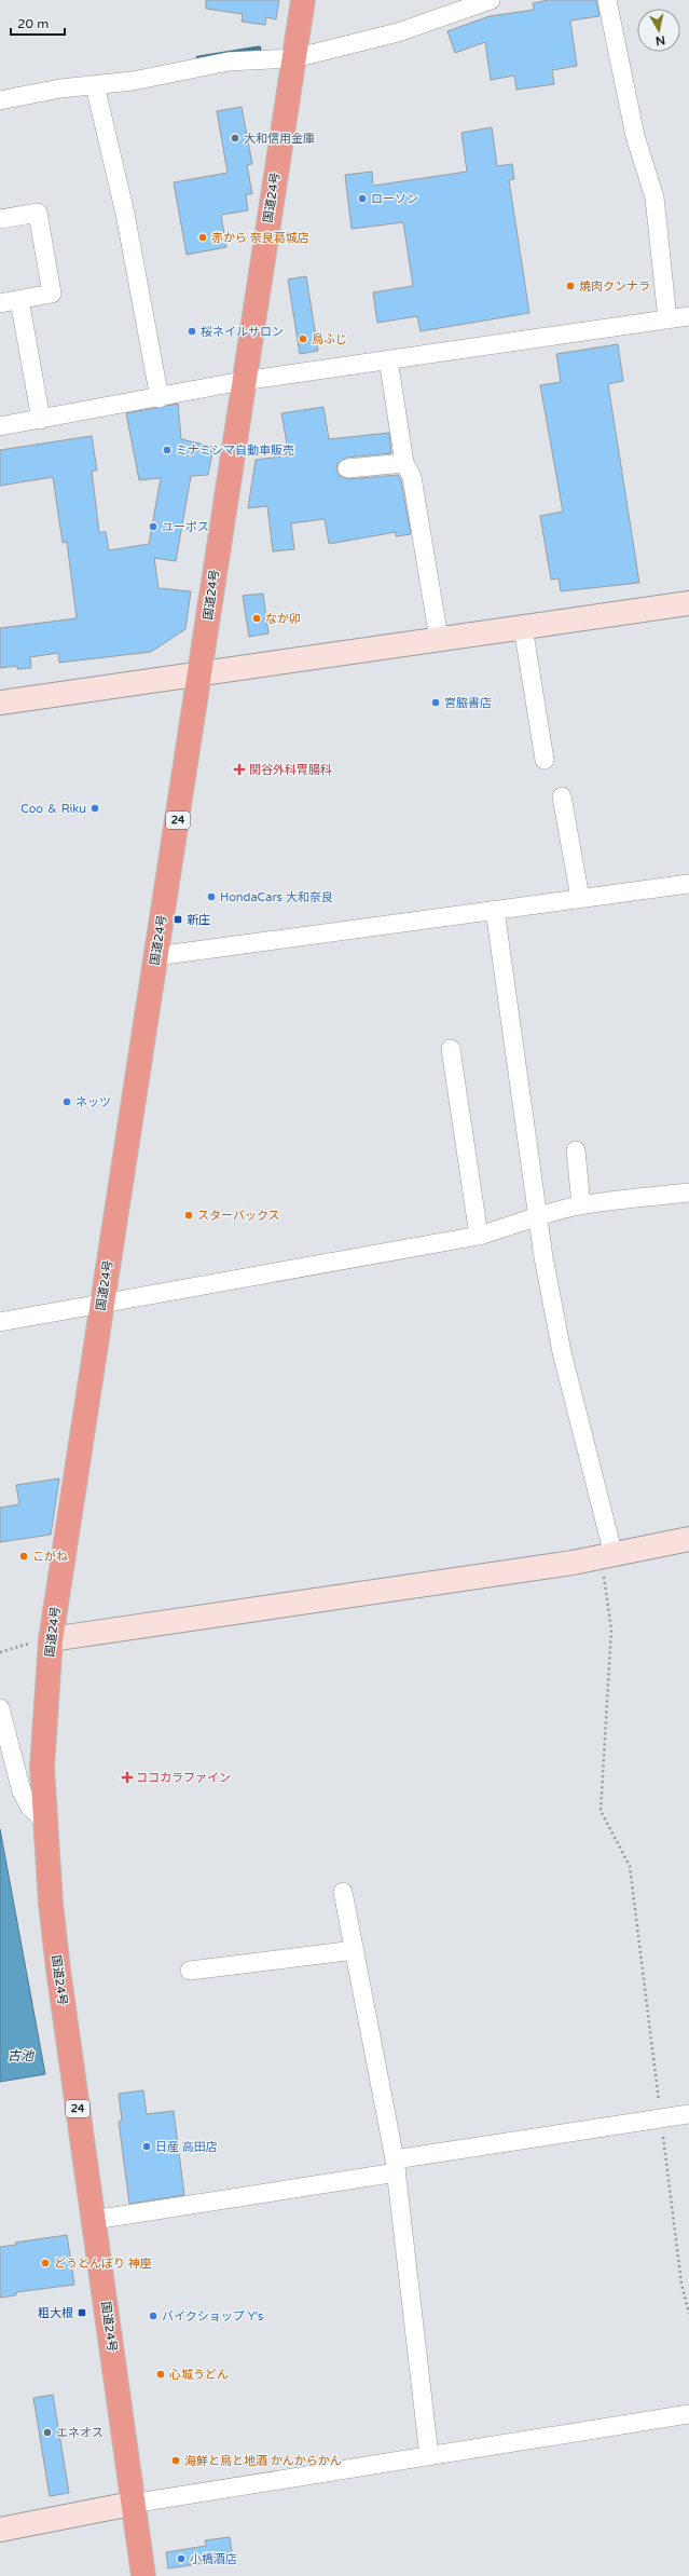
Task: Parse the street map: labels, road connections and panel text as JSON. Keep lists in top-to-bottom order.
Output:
{
  "streets": {
    "highway": ["国道24号", "24"]
  },
  "water": ["古池"],
  "places": {
    "other": [
      "大和信用金庫",
      "ローソン",
      "赤から 奈良葛城店",
      "焼肉クンナラ",
      "桜ネイルサロン",
      "鳥ふじ",
      "ミナミシマ自動車販売",
      "ユーポス",
      "なか卯",
      "宮脇書店",
      "Coo ＆ Riku",
      "HondaCars 大和奈良",
      "ネッツ",
      "スターバックス",
      "こがね",
      "日産 高田店",
      "どうとんぼり 神座",
      "バイクショップ Y's",
      "心城うどん",
      "エネオス",
      "海鮮と鳥と地酒 かんからかん",
      "小橋酒店"
    ],
    "health": ["関谷外科胃腸科", "ココカラファイン"],
    "transit": ["新庄", "粗大根"]
  },
  "scale_bar": "20 m",
  "north": "bottom"
}
